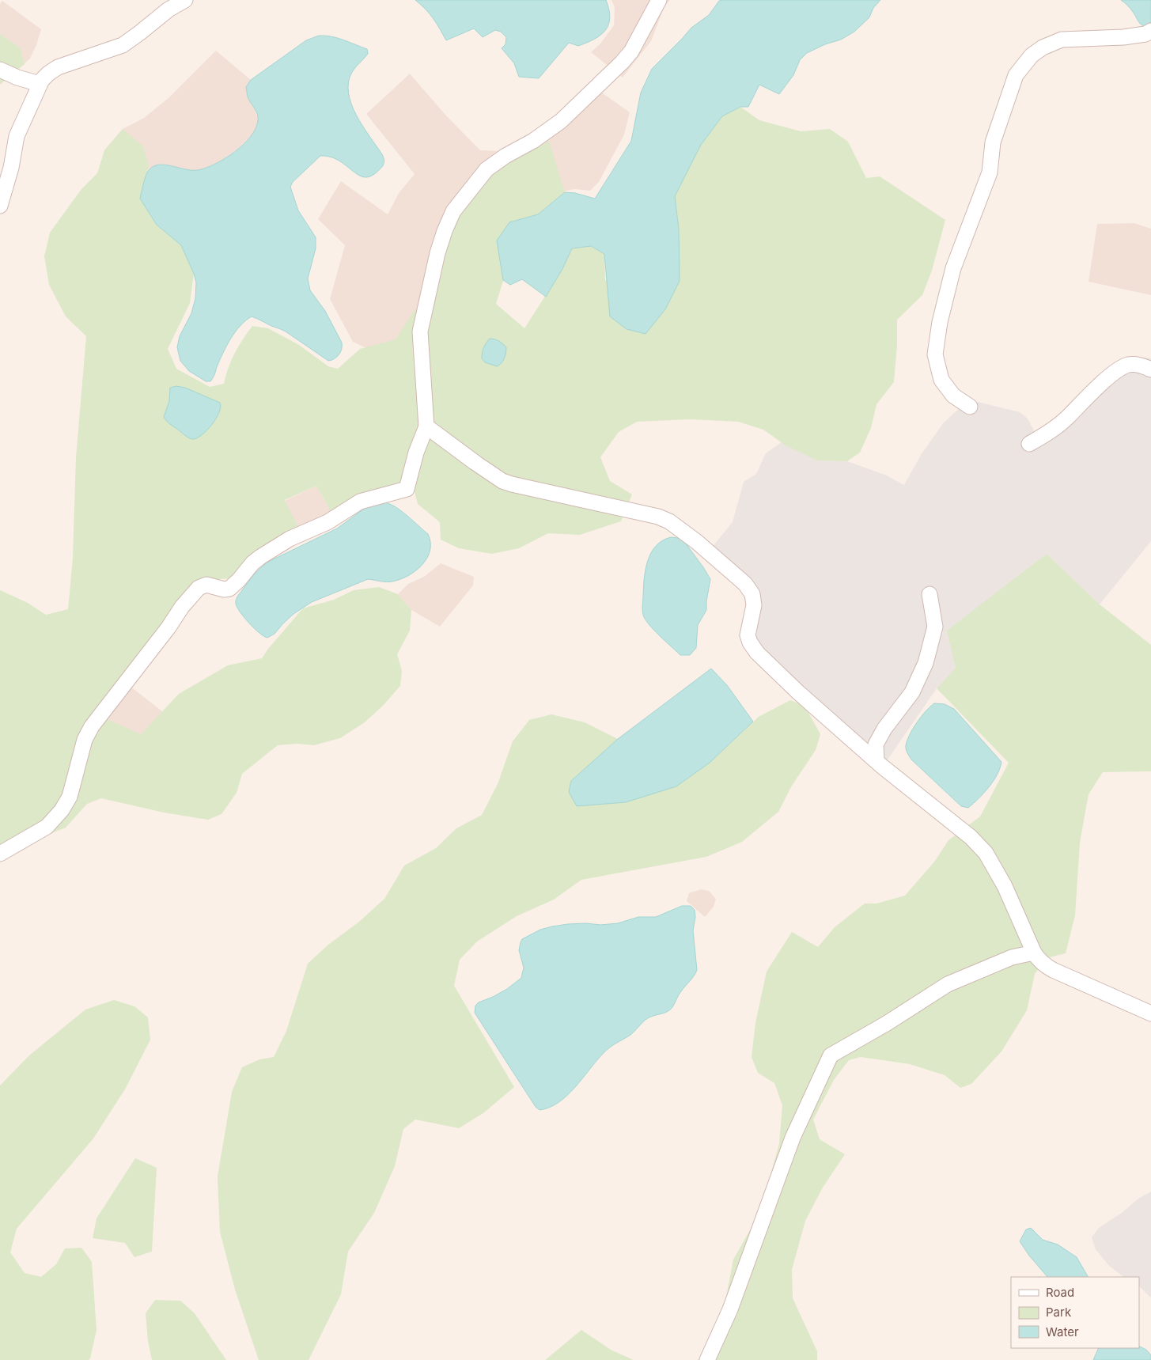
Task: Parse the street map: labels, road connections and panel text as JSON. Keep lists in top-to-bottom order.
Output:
{
  "legend": ["Road", "Park", "Water"]
}
